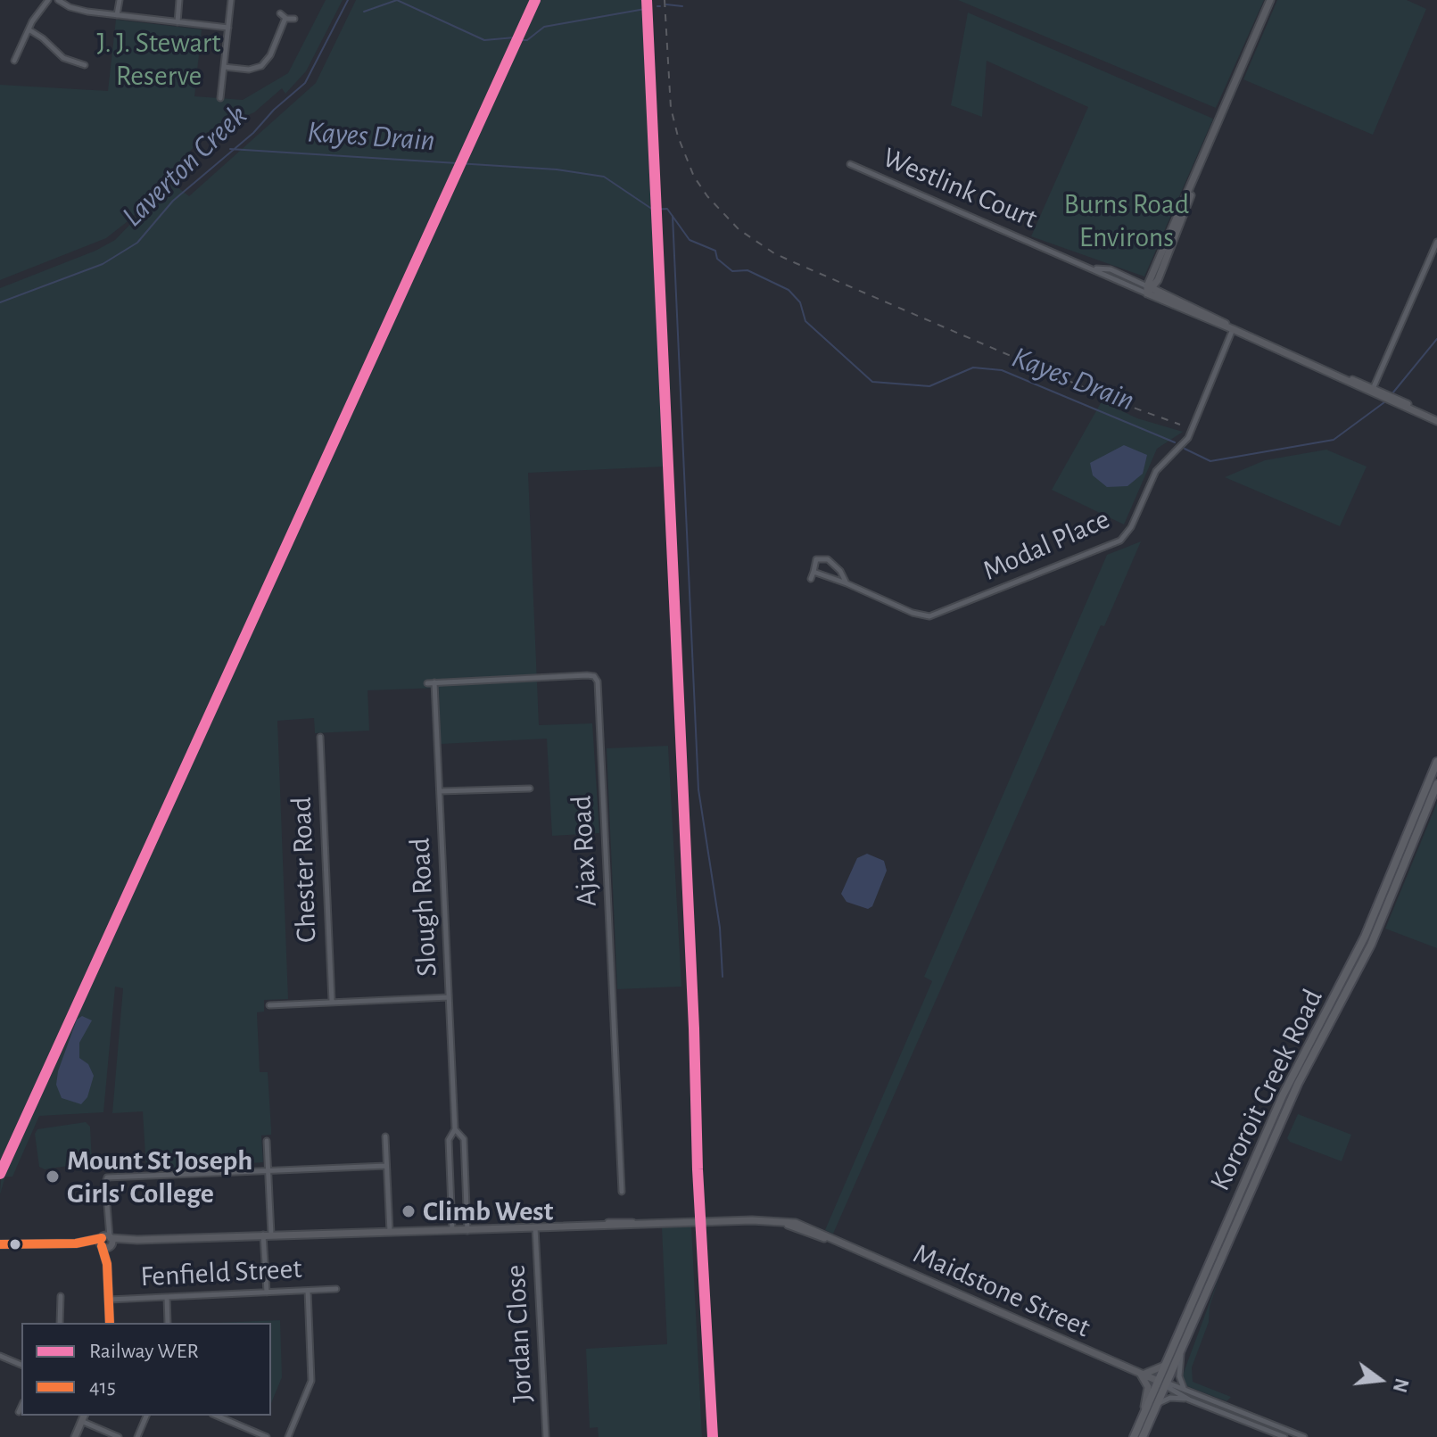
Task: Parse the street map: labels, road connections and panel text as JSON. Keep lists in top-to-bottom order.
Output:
{
  "streets": {
    "main road": ["Kororoit Creek Road", "Maidstone Street"],
    "street": [
      "Westlink Court",
      "Modal Place",
      "Ajax Road",
      "Chester Road",
      "Slough Road",
      "Fenfield Street",
      "Jordan Close"
    ]
  },
  "crossings": [
    ["Ajax Road", "Slough Road"],
    ["Slough Road", "Maidstone Street"],
    ["Kororoit Creek Road", "Maidstone Street"],
    ["Maidstone Street", "Jordan Close"]
  ],
  "water": ["Kayes Drain", "Laverton Creek"],
  "parks": ["J. J. Stewart Reserve", "Burns Road Environs"],
  "places": ["Mount St Joseph Girls' College", "Climb West"],
  "lines": ["rail line WER", "transit line 415"],
  "legend": ["Railway WER", "415"],
  "north": "right"
}
